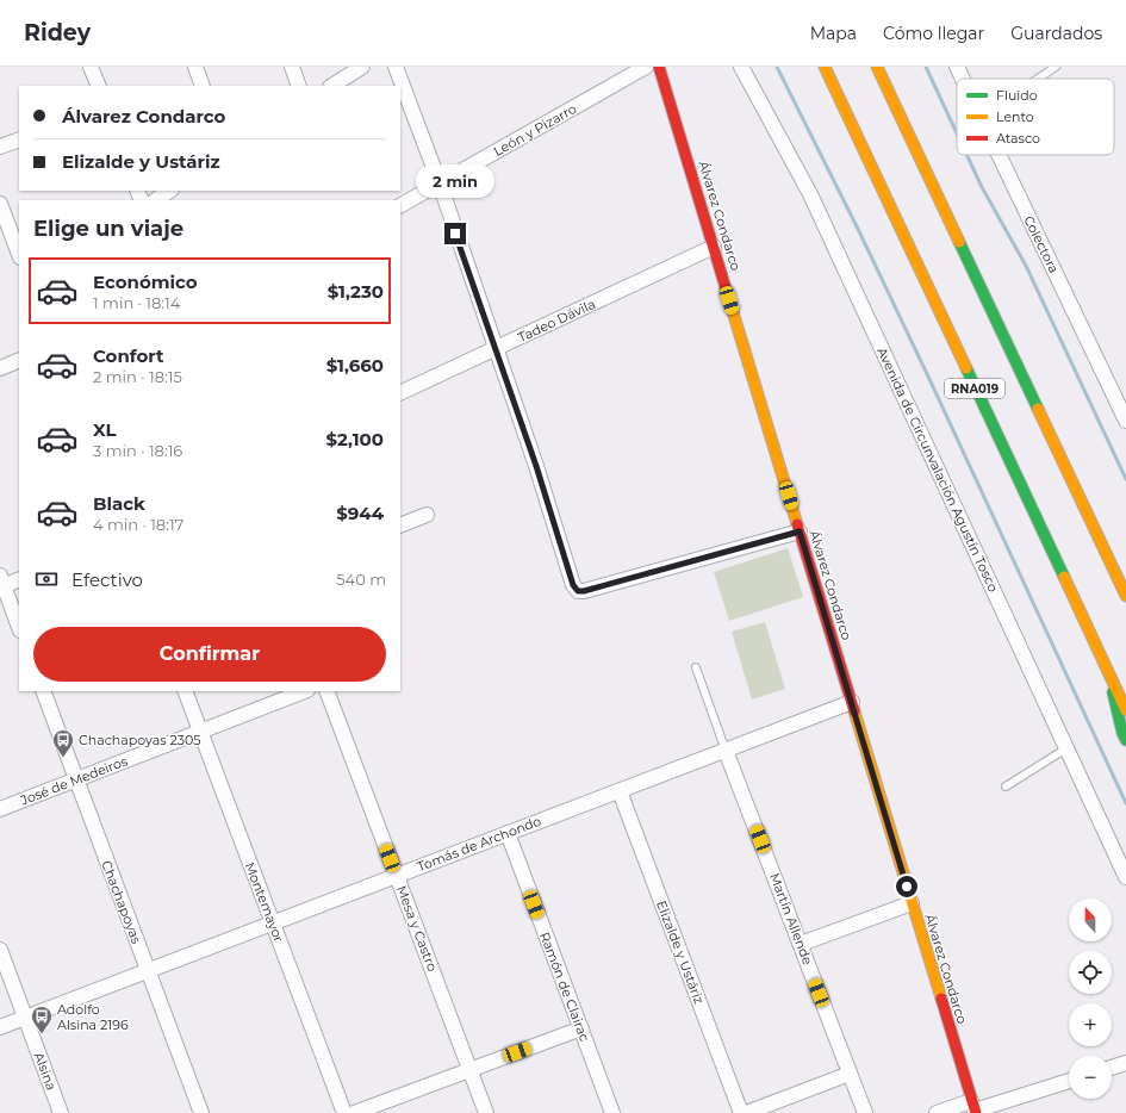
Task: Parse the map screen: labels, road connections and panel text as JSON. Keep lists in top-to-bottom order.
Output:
{
  "streets": {
    "main road": ["Álvarez Condarco", "RNA019"],
    "street": [
      "León y Pizarro",
      "Colectora",
      "Tadeo Dávila",
      "Avenida de Circunvalación Agustín Tosco",
      "José de Medeiros",
      "Tomás de Archondo",
      "Chachapoyas",
      "Montemayor",
      "Martín Allende",
      "Mesa y Castro",
      "Elizalde y Ustáriz",
      "Ramón de Clairac",
      "Alsina"
    ]
  },
  "crossings": [
    ["Álvarez Condarco", "Tadeo Dávila"],
    ["Álvarez Condarco", "Tomás de Archondo"],
    ["José de Medeiros", "Chachapoyas"],
    ["José de Medeiros", "Montemayor"],
    ["Tomás de Archondo", "Chachapoyas"],
    ["Tomás de Archondo", "Montemayor"],
    ["Tomás de Archondo", "Martín Allende"],
    ["Tomás de Archondo", "Mesa y Castro"],
    ["Tomás de Archondo", "Elizalde y Ustáriz"],
    ["Tomás de Archondo", "Ramón de Clairac"],
    ["Tomás de Archondo", "Alsina"]
  ],
  "places": {
    "bus stop": ["Chachapoyas 2305", "Adolfo Alsina 2196"]
  },
  "legend": ["Fluido", "Lento", "Atasco"],
  "north": "top",
  "page": {
    "header": "Ridey",
    "nav": ["Mapa", "Cómo llegar", "Guardados"],
    "banner": ["Álvarez Condarco", "Elizalde y Ustáriz"],
    "bubble": "2 min",
    "heading": "Elige un viaje",
    "list": [
      {
        "name": "Económico",
        "note": "1 min · 18:14",
        "value": "$1,230"
      },
      {
        "name": "Confort",
        "note": "2 min · 18:15",
        "value": "$1,660"
      },
      {
        "name": "XL",
        "note": "3 min · 18:16",
        "value": "$2,100"
      },
      {
        "name": "Black",
        "note": "4 min · 18:17",
        "value": "$944"
      }
    ],
    "pay": ["Efectivo", "540 m"],
    "buttons": "Confirmar",
    "map_buttons": ["+", "−"]
  }
}
